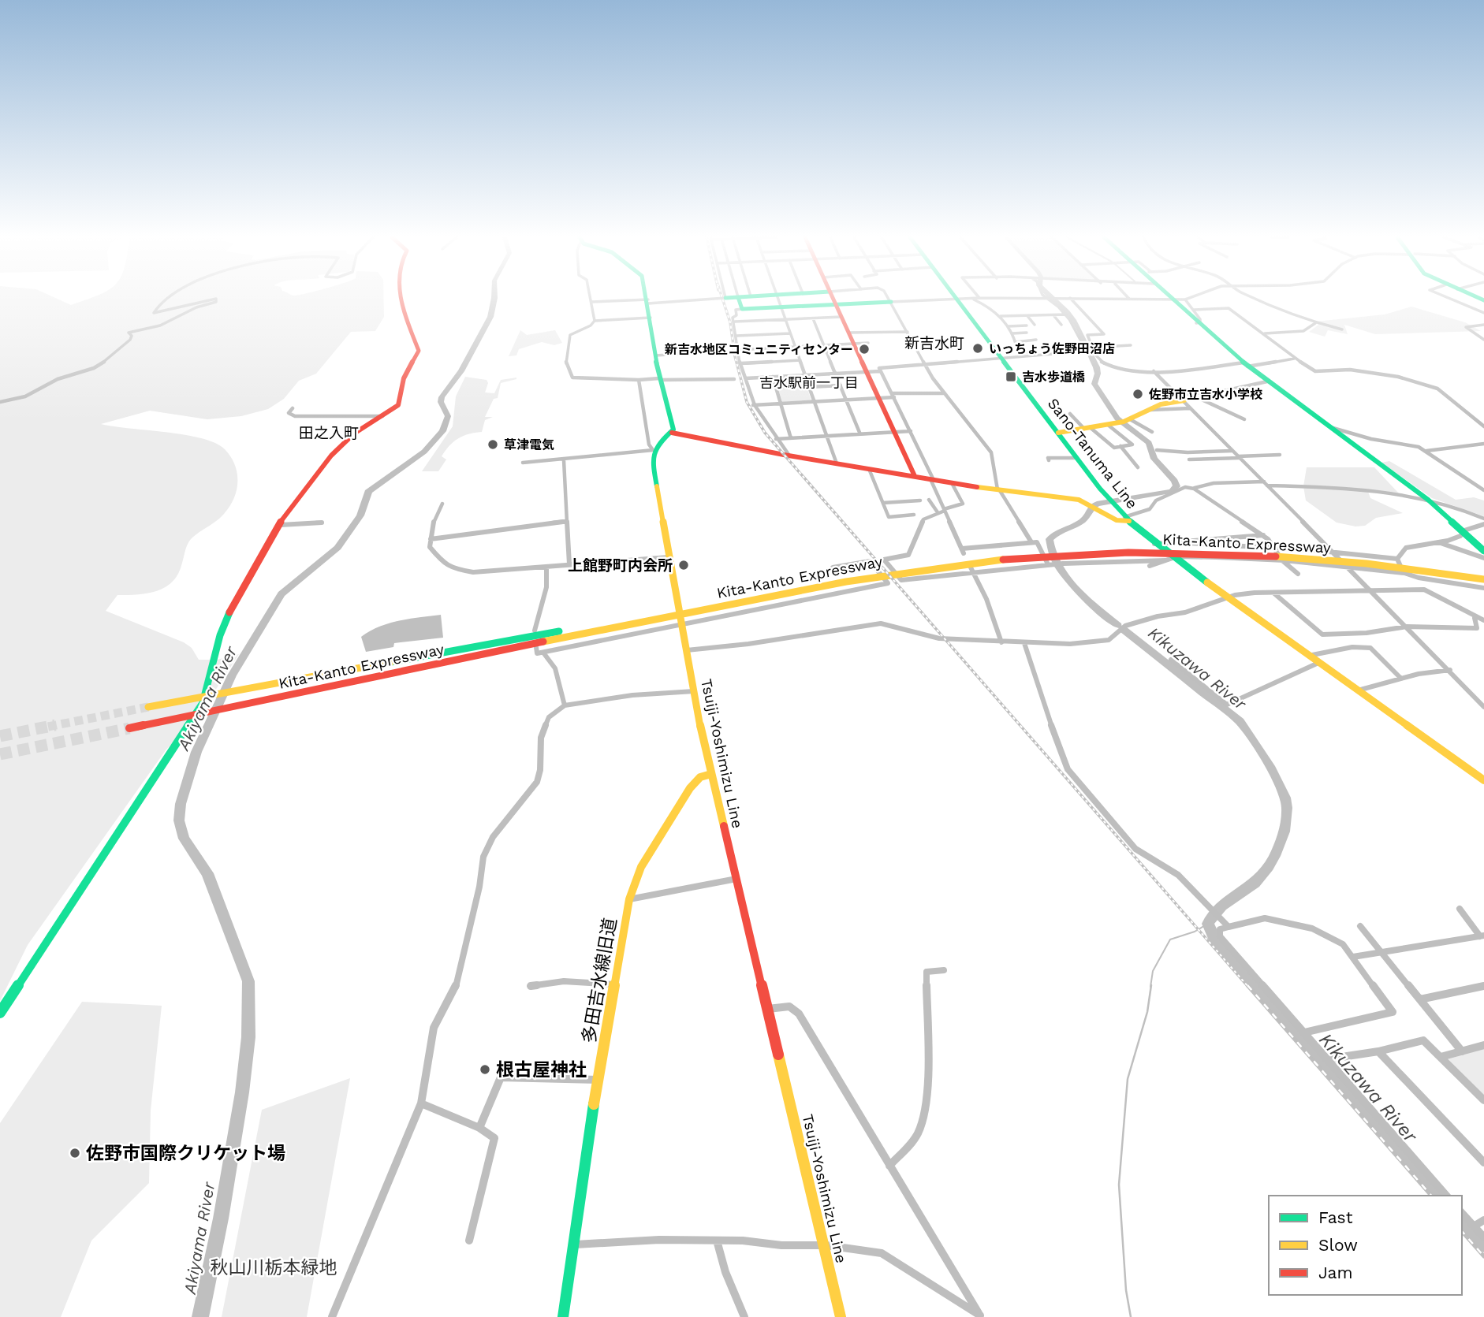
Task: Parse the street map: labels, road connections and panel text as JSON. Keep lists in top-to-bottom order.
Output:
{
  "streets": {
    "main road": [
      "Sano-Tanuma Line",
      "Kita-Kanto Expressway",
      "Tsuiji-Yoshimizu Line",
      "多田吉水線旧道"
    ]
  },
  "crossings": [
    ["Tsuiji-Yoshimizu Line", "多田吉水線旧道"]
  ],
  "districts": ["新吉水町", "吉水駅前一丁目", "田之入町"],
  "water": ["Kikuzawa River", "Akiyama River"],
  "parks": ["秋山川栃本緑地"],
  "places": {
    "other": [
      "いっちょう佐野田沼店",
      "新吉水地区コミュニティセンター",
      "佐野市立吉水小学校",
      "草津電気",
      "上館野町内会所",
      "根古屋神社",
      "佐野市国際クリケット場"
    ],
    "transit": ["吉水歩道橋"]
  },
  "legend": ["Fast", "Slow", "Jam"]
}
